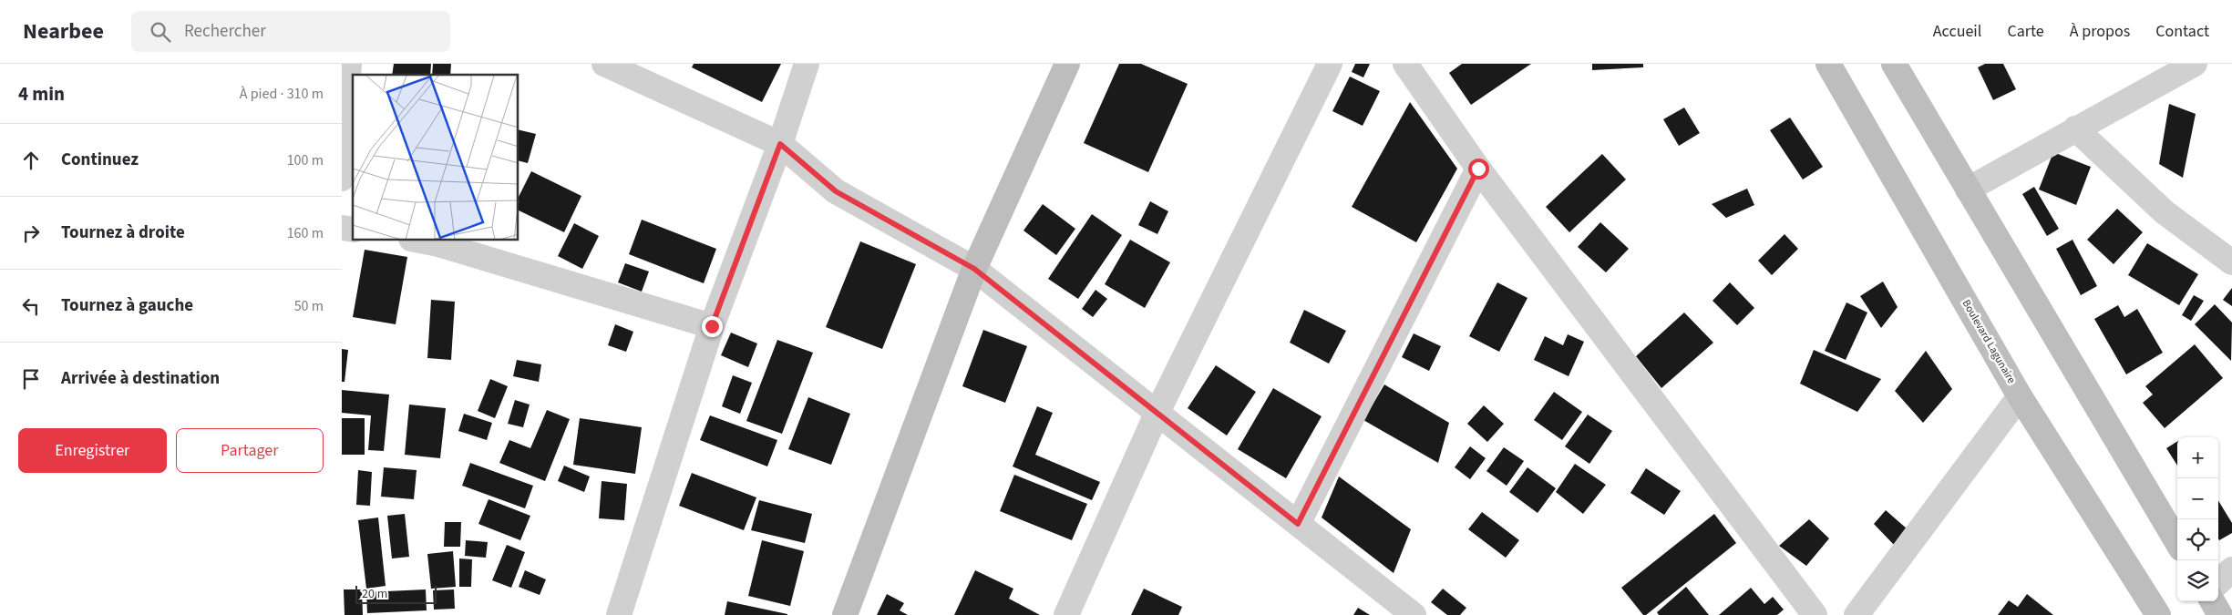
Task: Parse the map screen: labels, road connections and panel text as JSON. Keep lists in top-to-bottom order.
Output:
{
  "streets": {
    "main road": ["Boulevard Lagunaire"]
  },
  "scale_bar": "20 m",
  "page": {
    "header": "Nearbee",
    "search": "Rechercher",
    "nav": [
      "Accueil",
      "Carte",
      "À propos",
      "Contact"
    ],
    "heading": ["4 min", "À pied · 310 m"],
    "list": [
      ["Continuez", "100 m"],
      ["Tournez à droite", "160 m"],
      ["Tournez à gauche", "50 m"],
      "Arrivée à destination"
    ],
    "buttons": ["Enregistrer", "Partager"],
    "map_buttons": ["+", "−"],
    "scale": "20 m"
  }
}
